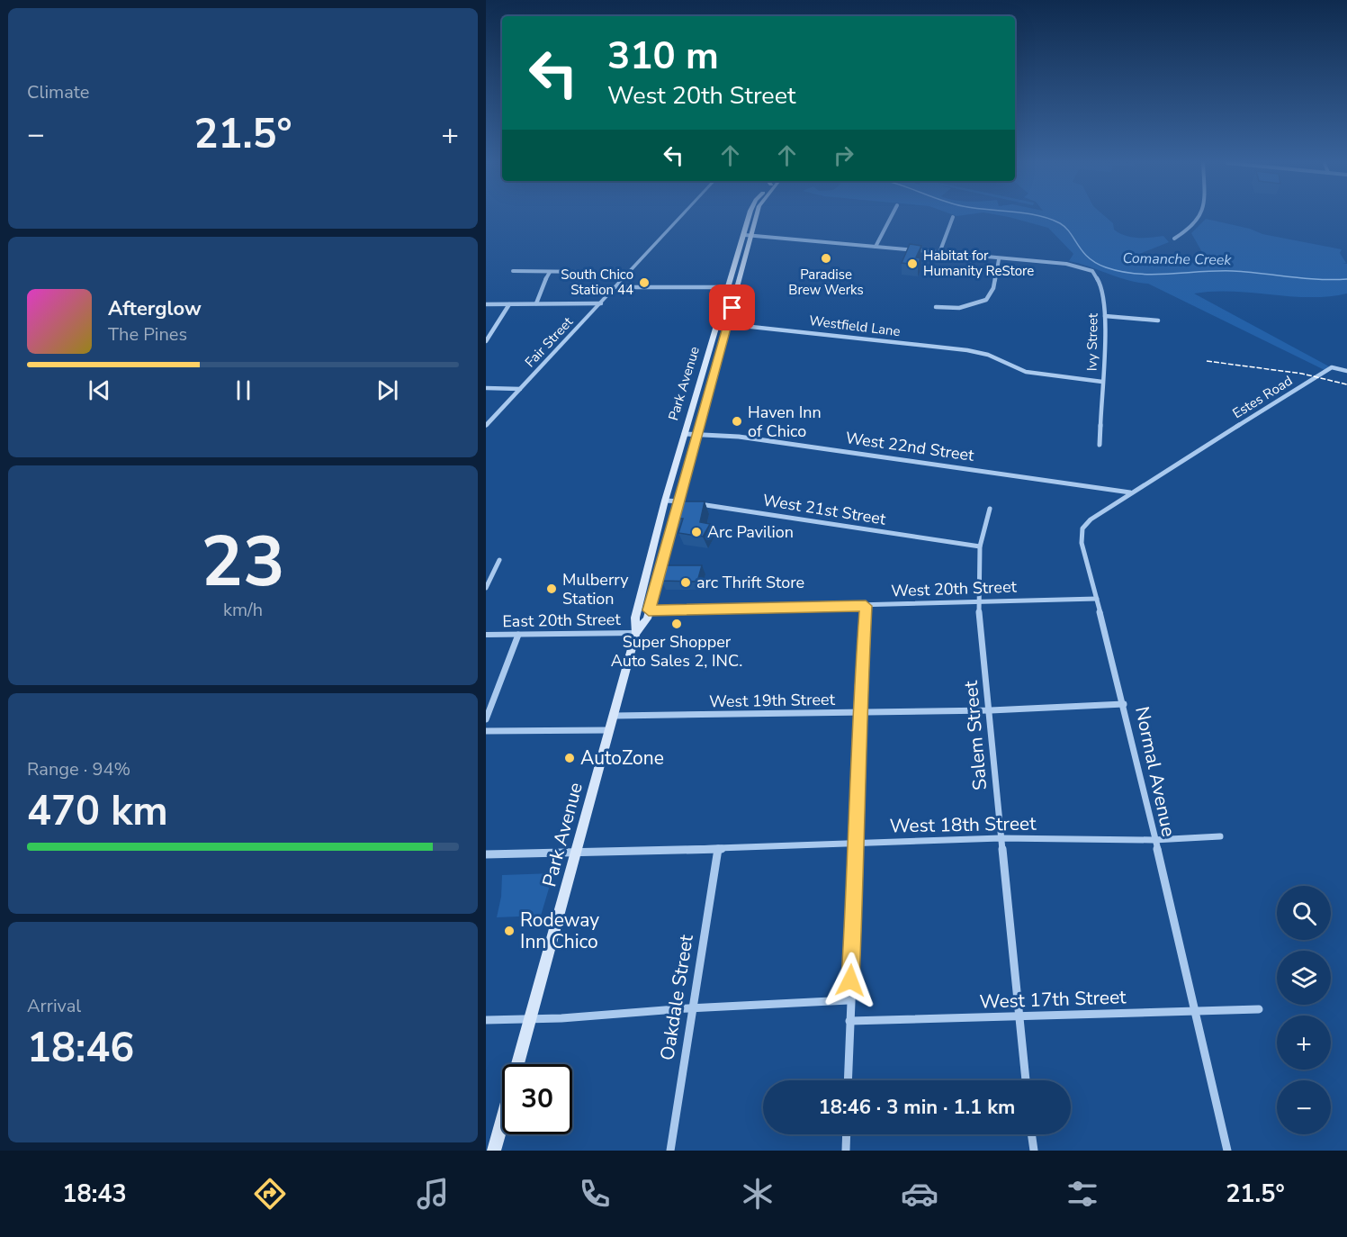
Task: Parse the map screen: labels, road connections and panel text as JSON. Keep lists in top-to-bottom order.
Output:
{
  "streets": {
    "main road": ["Park Avenue"],
    "street": [
      "Westfield Lane",
      "Fair Street",
      "Ivy Street",
      "Estes Road",
      "West 22nd Street",
      "West 21st Street",
      "West 20th Street",
      "East 20th Street",
      "West 19th Street",
      "Salem Street",
      "Normal Avenue",
      "West 18th Street",
      "Oakdale Street",
      "West 17th Street"
    ]
  },
  "crossings": [
    ["Westfield Lane", "Ivy Street"],
    ["Westfield Lane", "Park Avenue"],
    ["Park Avenue", "West 22nd Street"],
    ["Park Avenue", "West 21st Street"],
    ["Park Avenue", "West 20th Street"],
    ["Park Avenue", "East 20th Street"],
    ["Park Avenue", "West 19th Street"],
    ["Park Avenue", "West 18th Street"],
    ["Estes Road", "Normal Avenue"],
    ["West 22nd Street", "Normal Avenue"],
    ["West 21st Street", "Salem Street"],
    ["West 20th Street", "Salem Street"],
    ["West 20th Street", "Normal Avenue"],
    ["West 19th Street", "Salem Street"],
    ["West 19th Street", "Normal Avenue"],
    ["Salem Street", "West 18th Street"],
    ["Salem Street", "West 17th Street"],
    ["Normal Avenue", "West 18th Street"],
    ["Normal Avenue", "West 17th Street"],
    ["West 18th Street", "Oakdale Street"]
  ],
  "water": ["Comanche Creek"],
  "places": [
    "Paradise Brew Werks",
    "Habitat for Humanity ReStore",
    "South Chico Station 44",
    "Haven Inn of Chico",
    "Arc Pavilion",
    "arc Thrift Store",
    "Mulberry Station",
    "Super Shopper Auto Sales 2, INC.",
    "AutoZone",
    "Rodeway Inn Chico"
  ],
  "page": {
    "tile": [
      "Climate",
      ["23", "km/h"],
      ["Range · 94%", "470 km"],
      ["Arrival", "18:46"]
    ],
    "turn": ["310 m", "West 20th Street"],
    "heat": ["−", "21.5°", "+"],
    "song": ["Afterglow", "The Pines"],
    "map_buttons": ["+", "−"],
    "limit": "30",
    "trip": "18:46 · 3 min · 1.1 km",
    "tabs": ["18:43", "21.5°"]
  }
}
